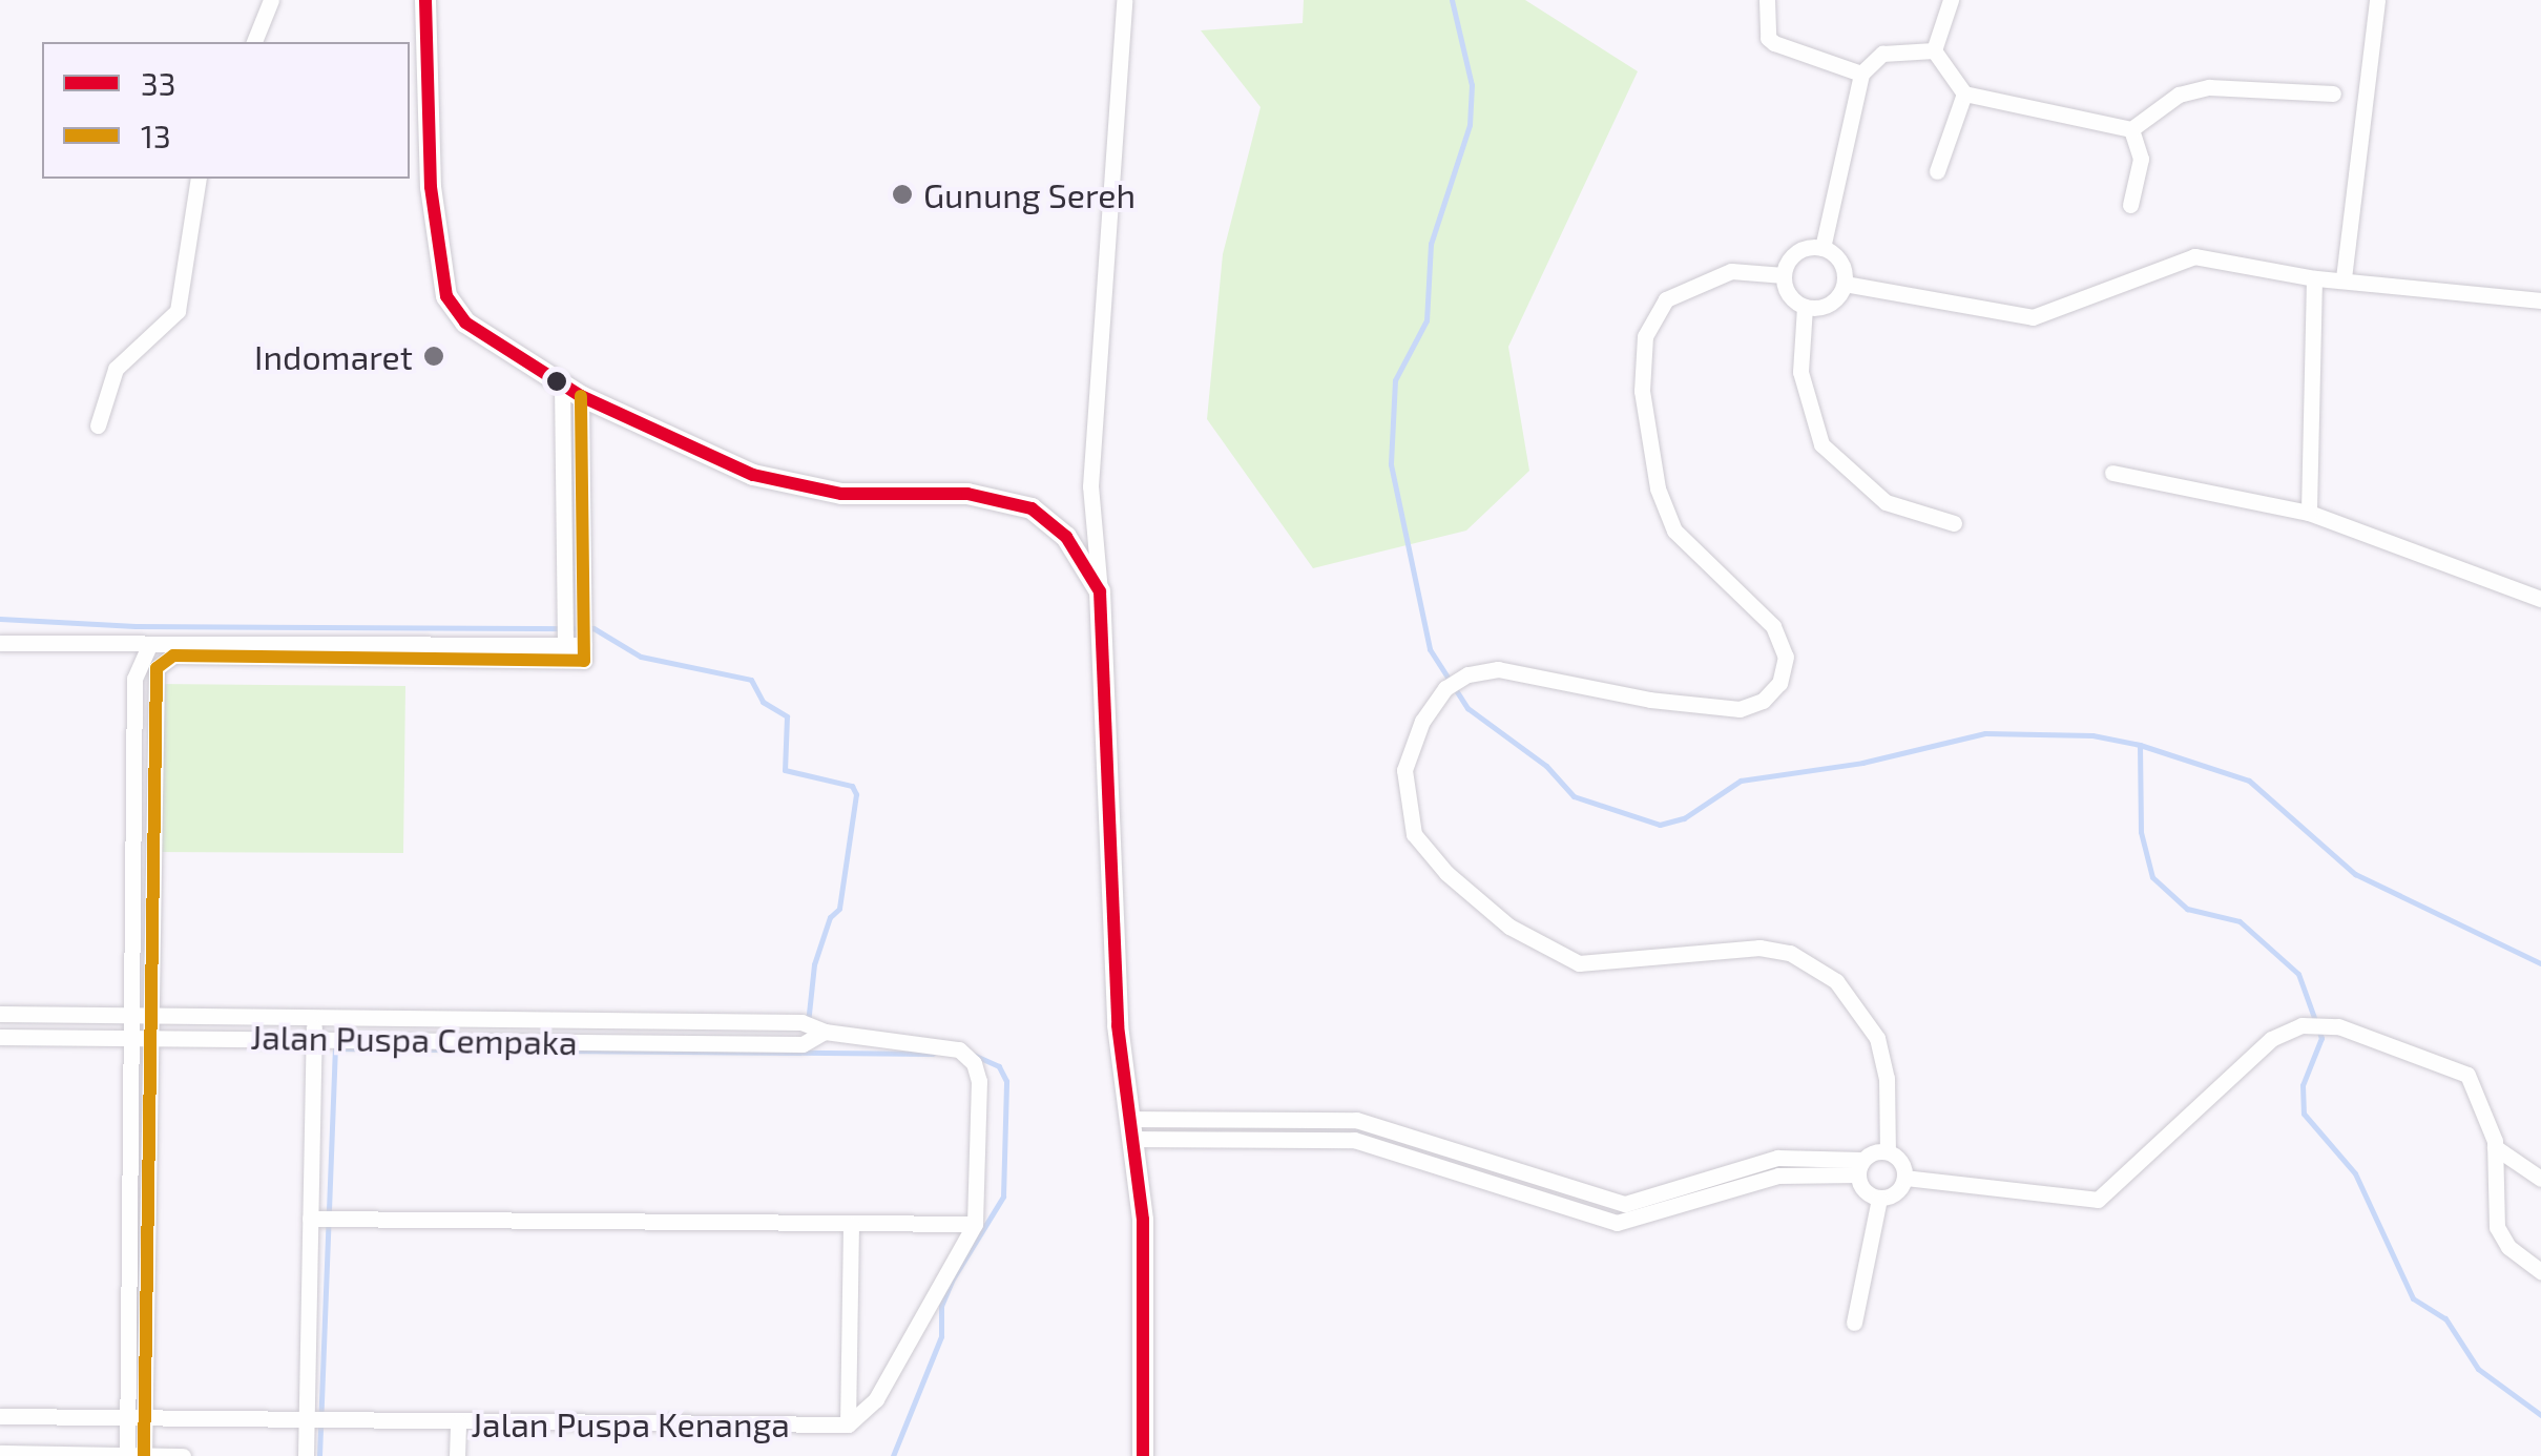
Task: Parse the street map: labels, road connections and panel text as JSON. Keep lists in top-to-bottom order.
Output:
{
  "streets": {
    "street": ["Jalan Puspa Cempaka", "Jalan Puspa Kenanga"]
  },
  "places": ["Gunung Sereh", "Indomaret"],
  "lines": ["transit line 33", "transit line 13"],
  "legend": ["33", "13"]
}
